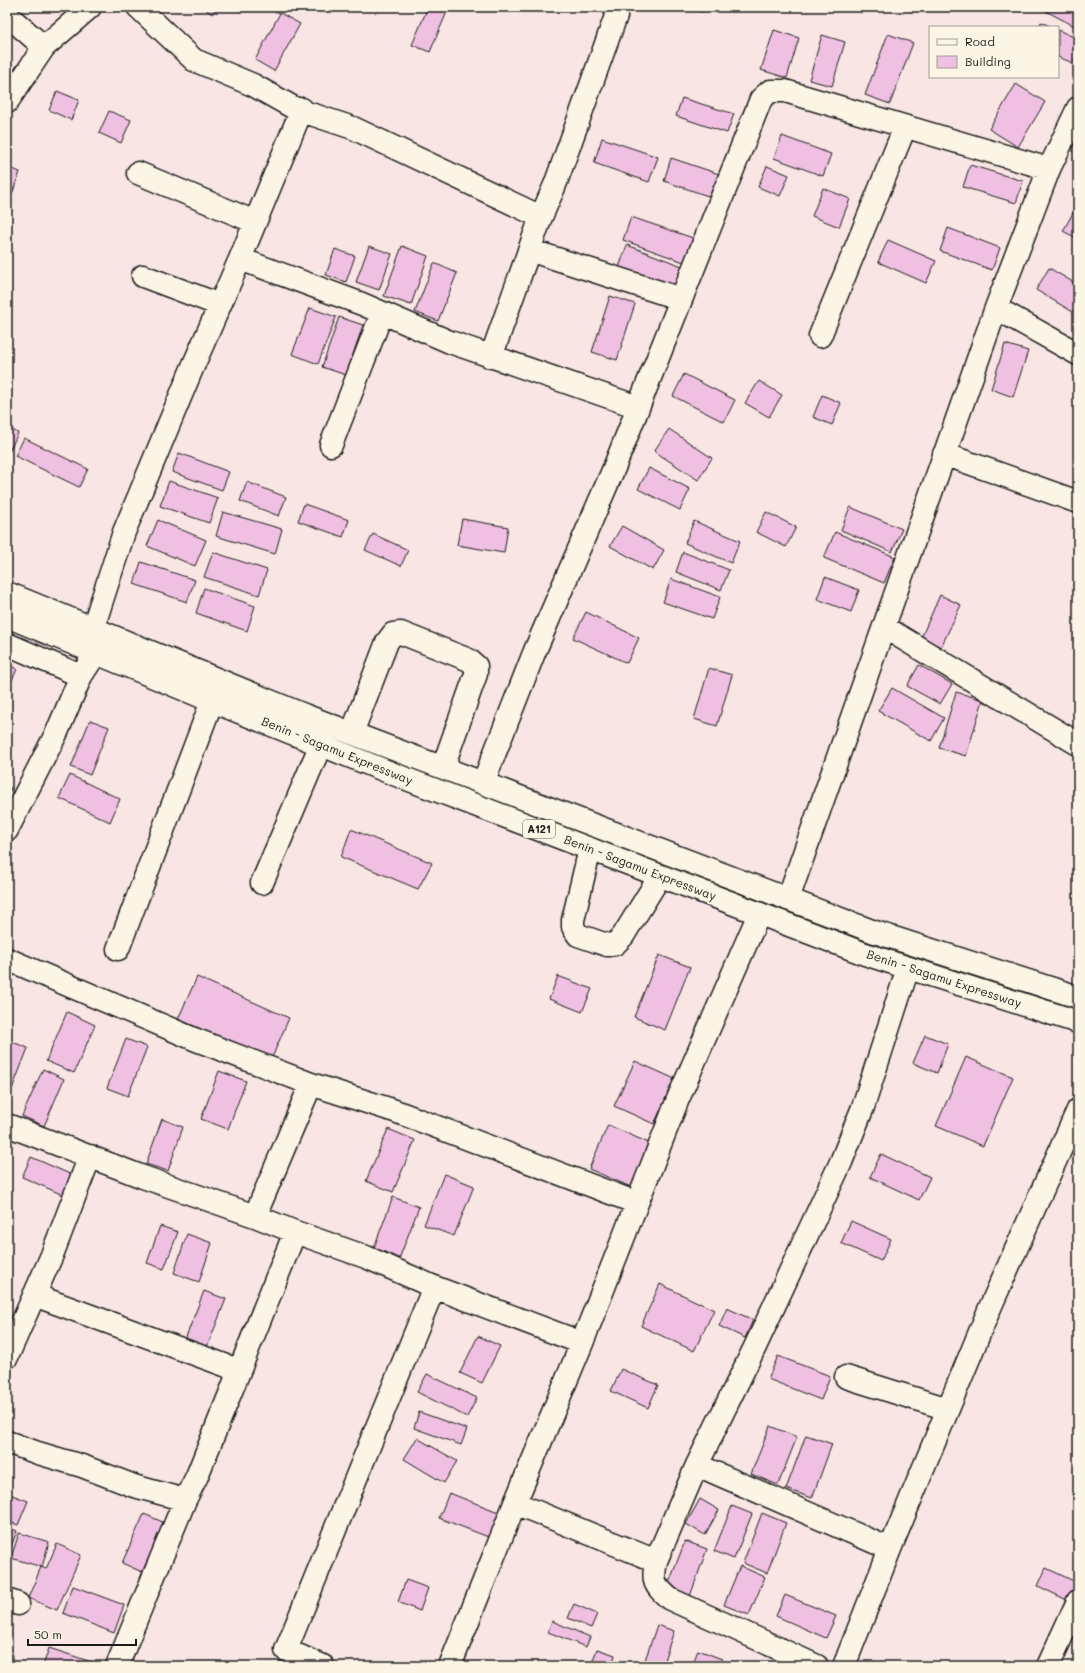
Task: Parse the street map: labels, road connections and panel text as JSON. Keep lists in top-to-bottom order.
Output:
{
  "streets": {
    "main road": ["Benin - Sagamu Expressway", "A121"]
  },
  "legend": ["Road", "Building"],
  "scale_bar": "50 m"
}
